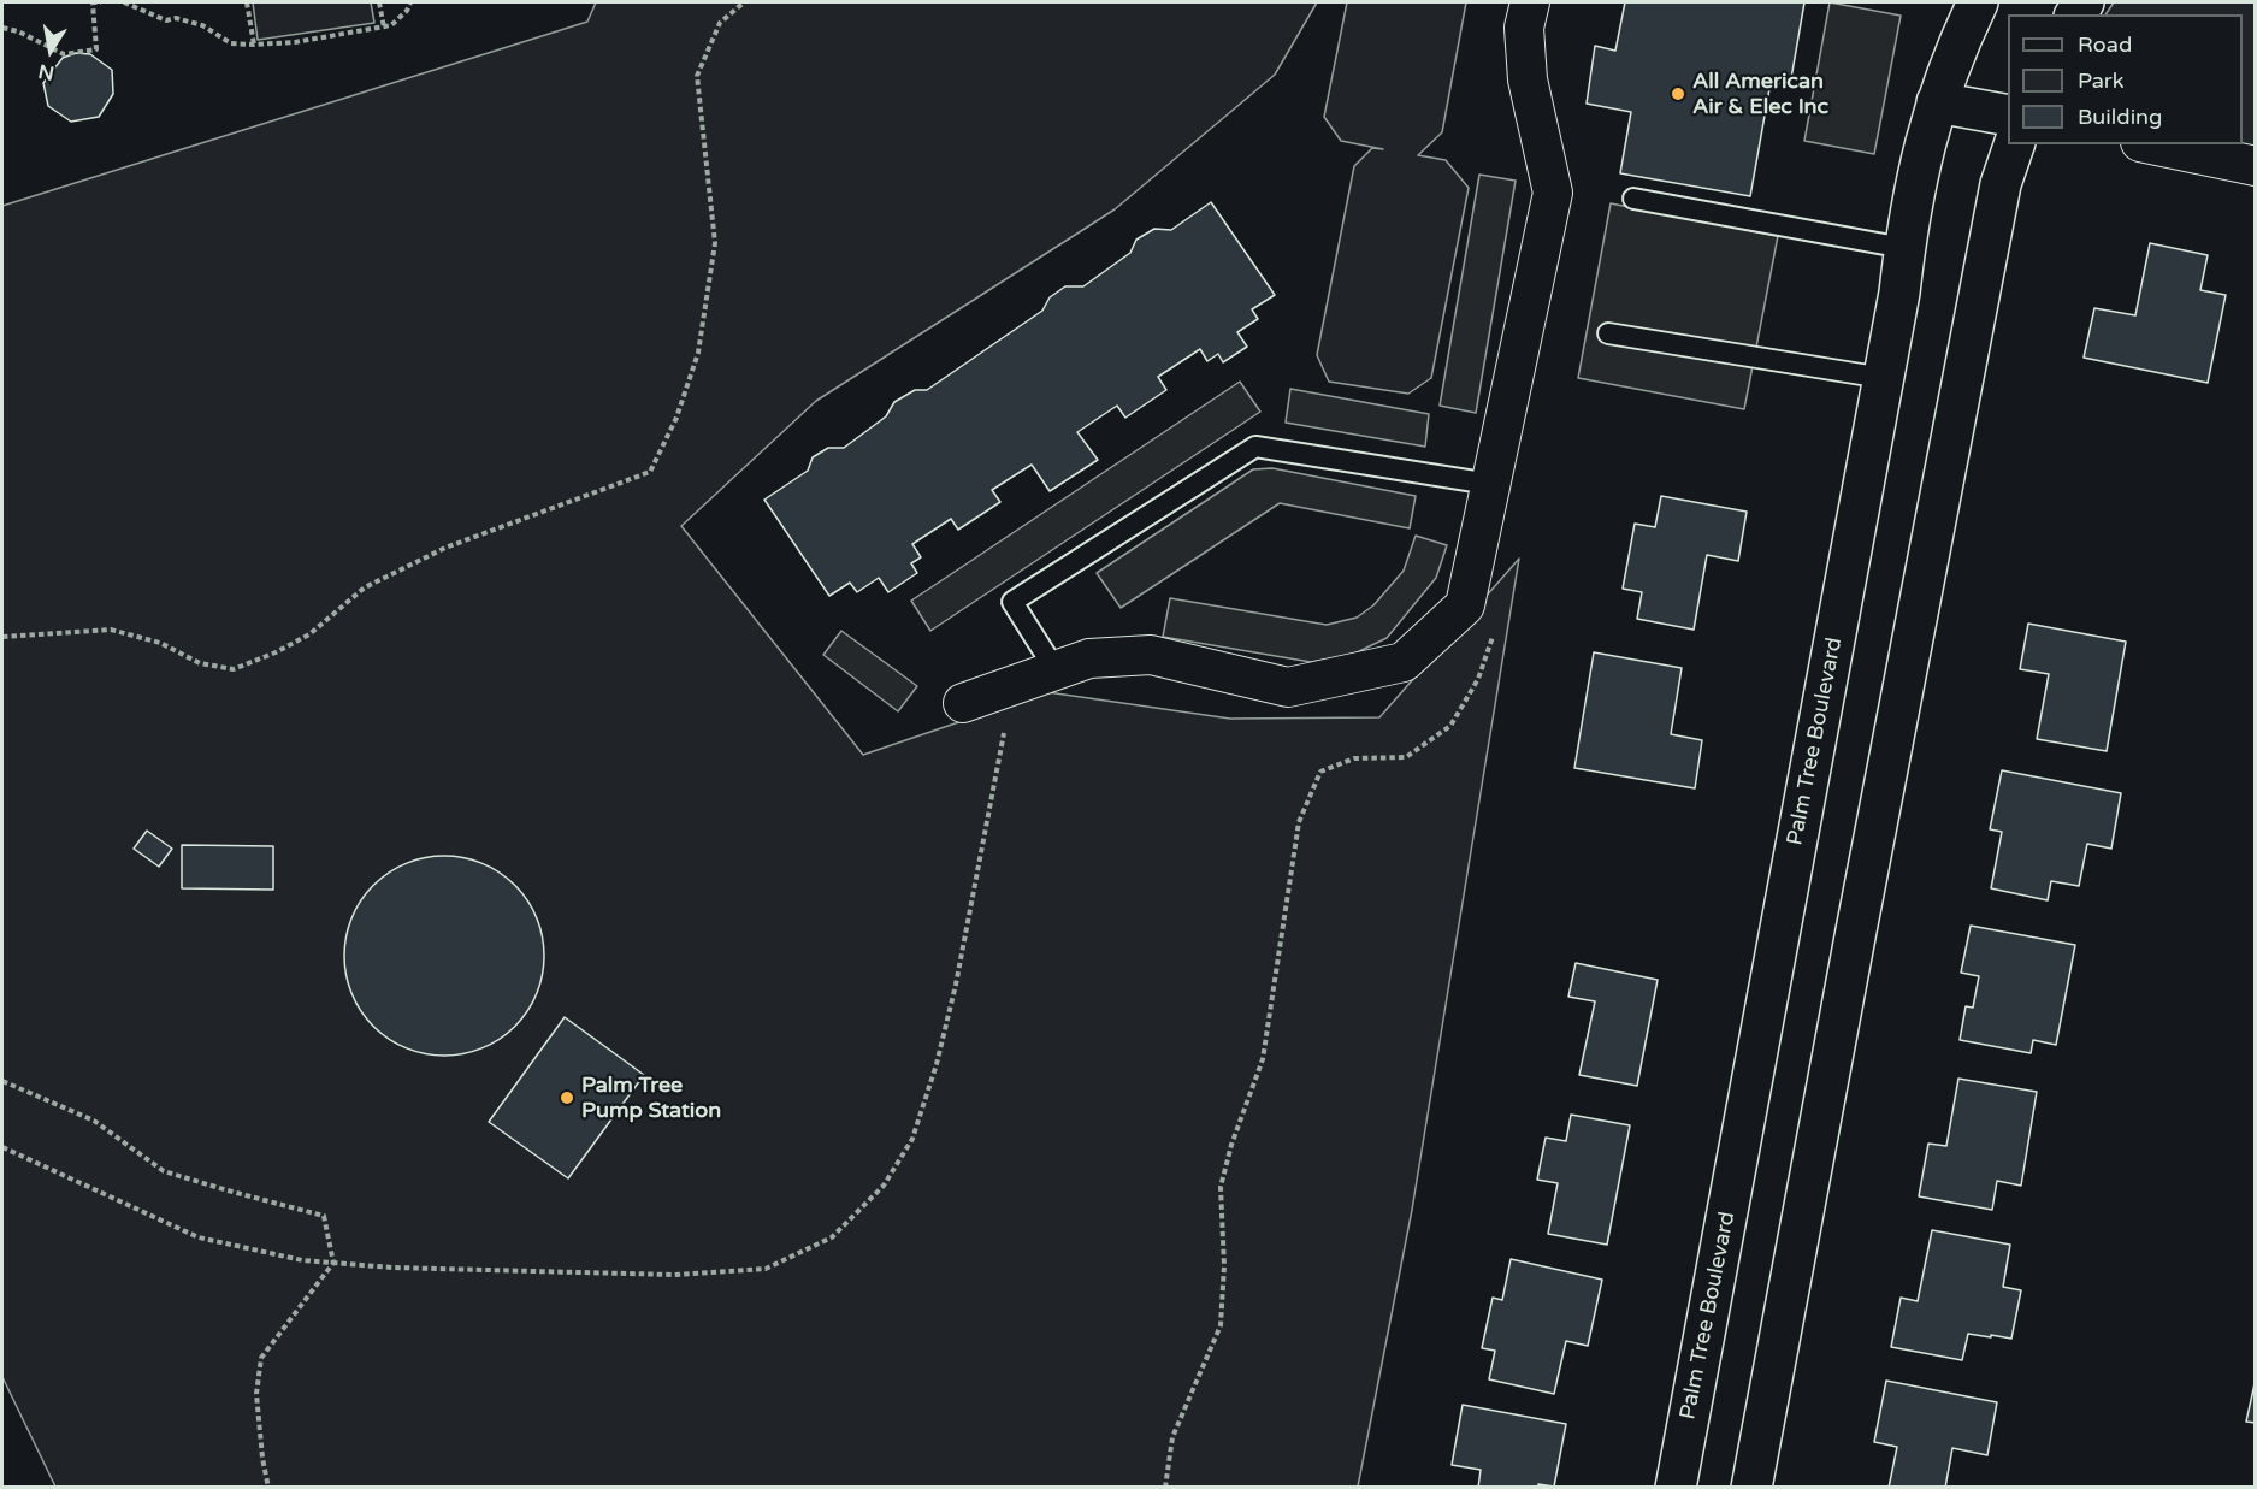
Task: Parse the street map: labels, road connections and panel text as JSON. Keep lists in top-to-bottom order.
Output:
{
  "streets": {
    "street": ["Palm Tree Boulevard"]
  },
  "places": ["All American Air & Elec Inc", "Palm Tree Pump Station"],
  "legend": ["Road", "Park", "Building"],
  "north": "bottom"
}
